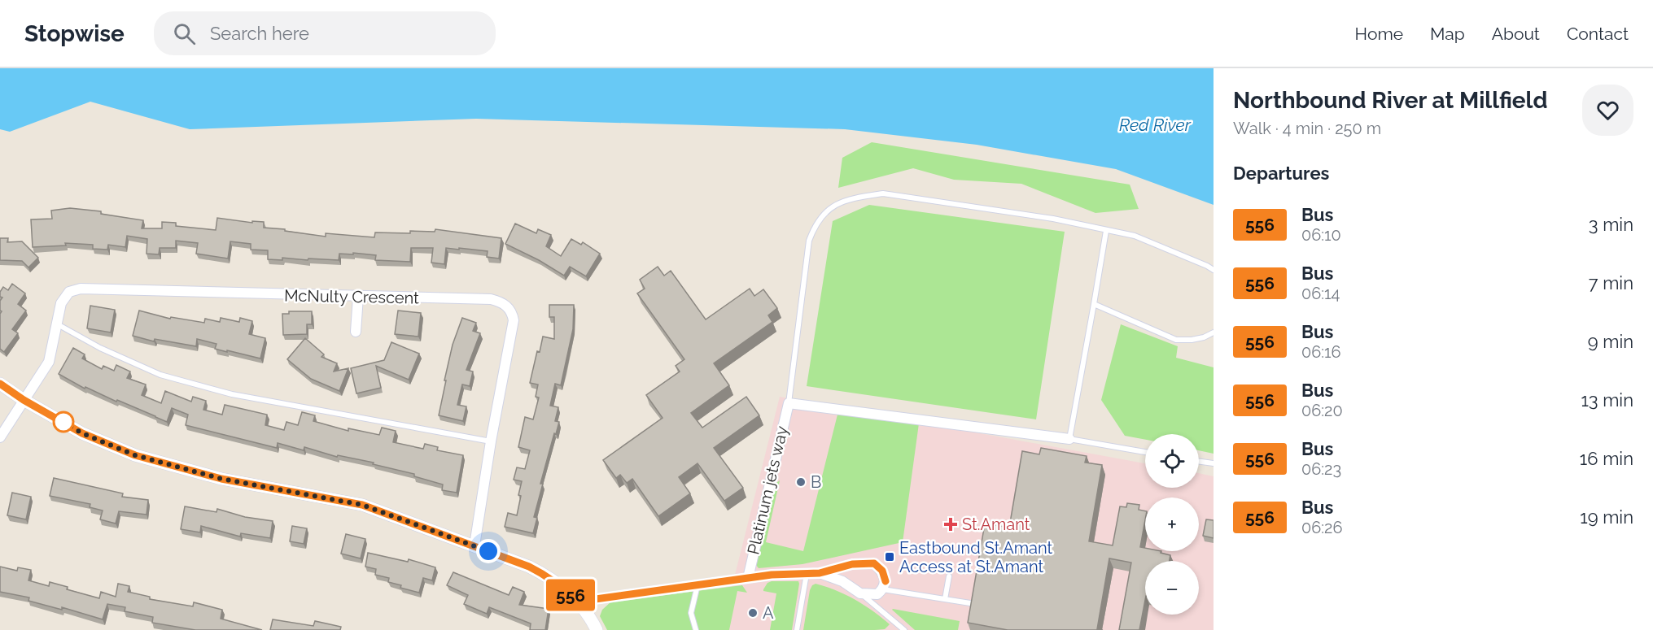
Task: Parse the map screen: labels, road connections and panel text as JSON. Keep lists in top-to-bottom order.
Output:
{
  "streets": {
    "street": ["McNulty Crescent", "Platinum jets way"]
  },
  "water": ["Red River"],
  "places": {
    "other": ["B", "A"],
    "health": ["St.Amant"],
    "transit": ["Eastbound St.Amant Access at St.Amant"]
  },
  "lines": ["bus line 556"],
  "page": {
    "header": "Stopwise",
    "search": "Search here",
    "nav": [
      "Home",
      "Map",
      "About",
      "Contact"
    ],
    "on_map": "556",
    "heading": [
      ["Northbound River at Millfield", "Walk · 4 min · 250 m"],
      "Departures"
    ],
    "list": [
      {
        "mark": "556",
        "name": "Bus",
        "note": "06:10",
        "value": "3 min"
      },
      {
        "mark": "556",
        "name": "Bus",
        "note": "06:14",
        "value": "7 min"
      },
      {
        "mark": "556",
        "name": "Bus",
        "note": "06:16",
        "value": "9 min"
      },
      {
        "mark": "556",
        "name": "Bus",
        "note": "06:20",
        "value": "13 min"
      },
      {
        "mark": "556",
        "name": "Bus",
        "note": "06:23",
        "value": "16 min"
      },
      {
        "mark": "556",
        "name": "Bus",
        "note": "06:26",
        "value": "19 min"
      }
    ],
    "map_buttons": ["+", "−"]
  }
}
